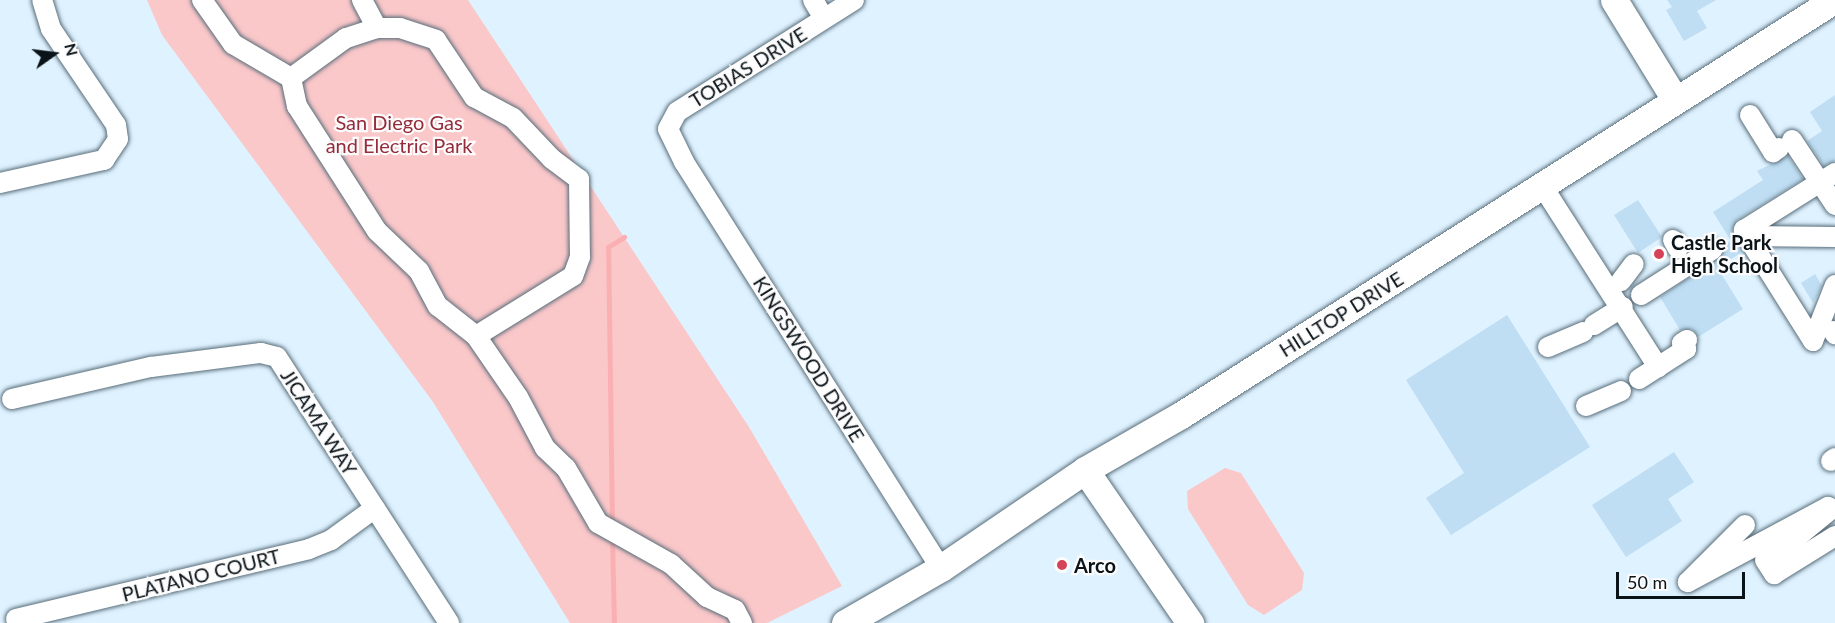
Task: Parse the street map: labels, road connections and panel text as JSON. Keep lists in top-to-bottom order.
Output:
{
  "streets": {
    "main road": ["HILLTOP DRIVE"],
    "street": [
      "TOBIAS DRIVE",
      "KINGSWOOD DRIVE",
      "JICAMA WAY",
      "PLATANO COURT"
    ]
  },
  "crossings": [
    ["TOBIAS DRIVE", "KINGSWOOD DRIVE"],
    ["HILLTOP DRIVE", "KINGSWOOD DRIVE"],
    ["JICAMA WAY", "PLATANO COURT"]
  ],
  "parks": ["San Diego Gas and Electric Park"],
  "places": ["Castle Park High School", "Arco"],
  "scale_bar": "50 m",
  "north": "right"
}
